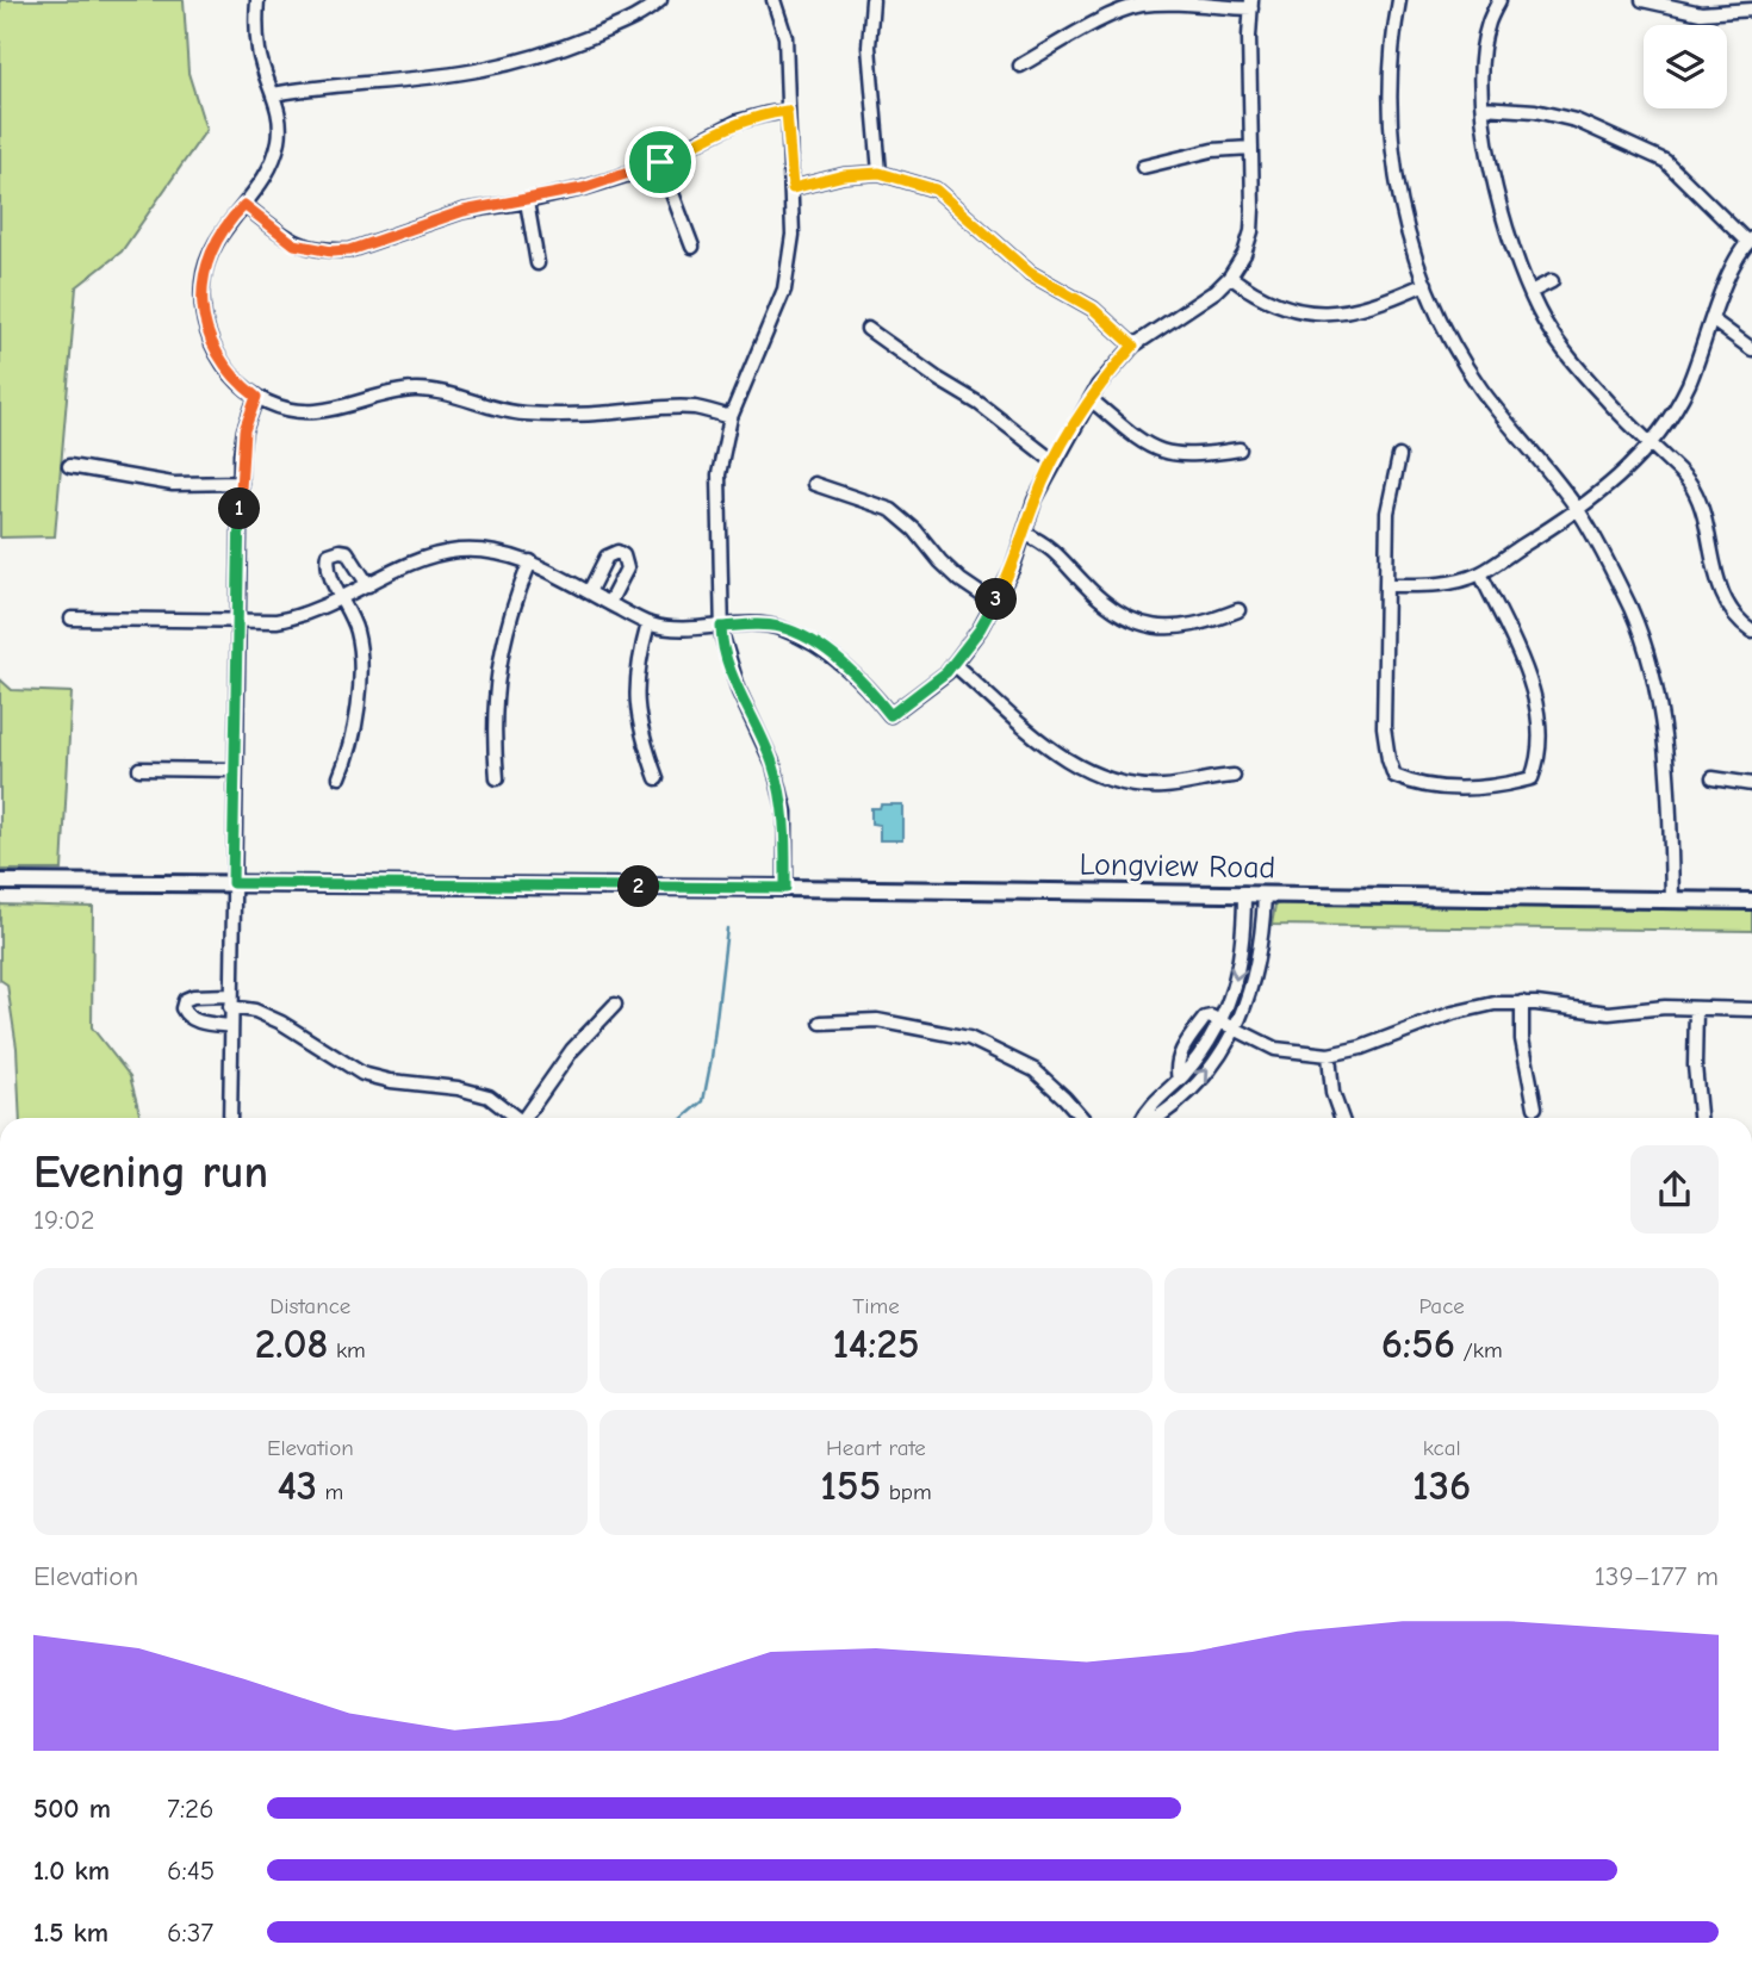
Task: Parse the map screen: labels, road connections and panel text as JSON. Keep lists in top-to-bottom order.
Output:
{
  "streets": {
    "street": ["Longview Road"]
  },
  "page": {
    "pins": ["1", "3", "2"],
    "heading": ["Evening run", "19:02"],
    "stats": [
      ["Distance", "2.08 km"],
      ["Time", "14:25"],
      ["Pace", "6:56 /km"],
      ["Elevation", "43 m"],
      ["Heart rate", "155 bpm"],
      ["kcal", "136"]
    ],
    "chart": ["Elevation", "139–177 m"],
    "list": [
      {
        "name": "500 m",
        "note": "7:26"
      },
      {
        "name": "1.0 km",
        "note": "6:45"
      },
      {
        "name": "1.5 km",
        "note": "6:37"
      }
    ]
  }
}
